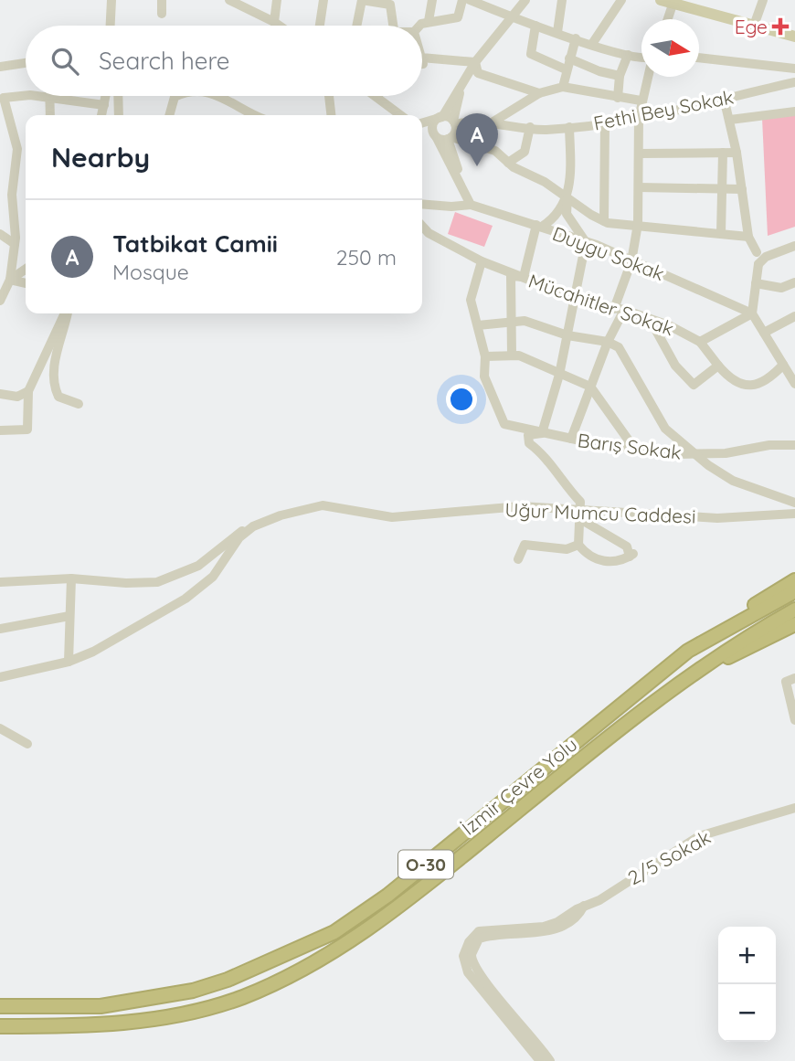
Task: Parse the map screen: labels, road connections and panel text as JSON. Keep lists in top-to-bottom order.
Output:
{
  "streets": {
    "highway": ["İzmir Çevre Yolu", "O-30"],
    "street": [
      "Fethi Bey Sokak",
      "Duygu Sokak",
      "Mücahitler Sokak",
      "Barış Sokak",
      "Uğur Mumcu Caddesi",
      "2/5 Sokak"
    ]
  },
  "places": {
    "health": ["Ege"]
  },
  "north": "right",
  "page": {
    "search": "Search here",
    "pins": "A",
    "heading": "Nearby",
    "list": [
      {
        "mark": "A",
        "name": "Tatbikat Camii",
        "note": "Mosque",
        "value": "250 m"
      }
    ],
    "map_buttons": ["+", "−"]
  }
}
